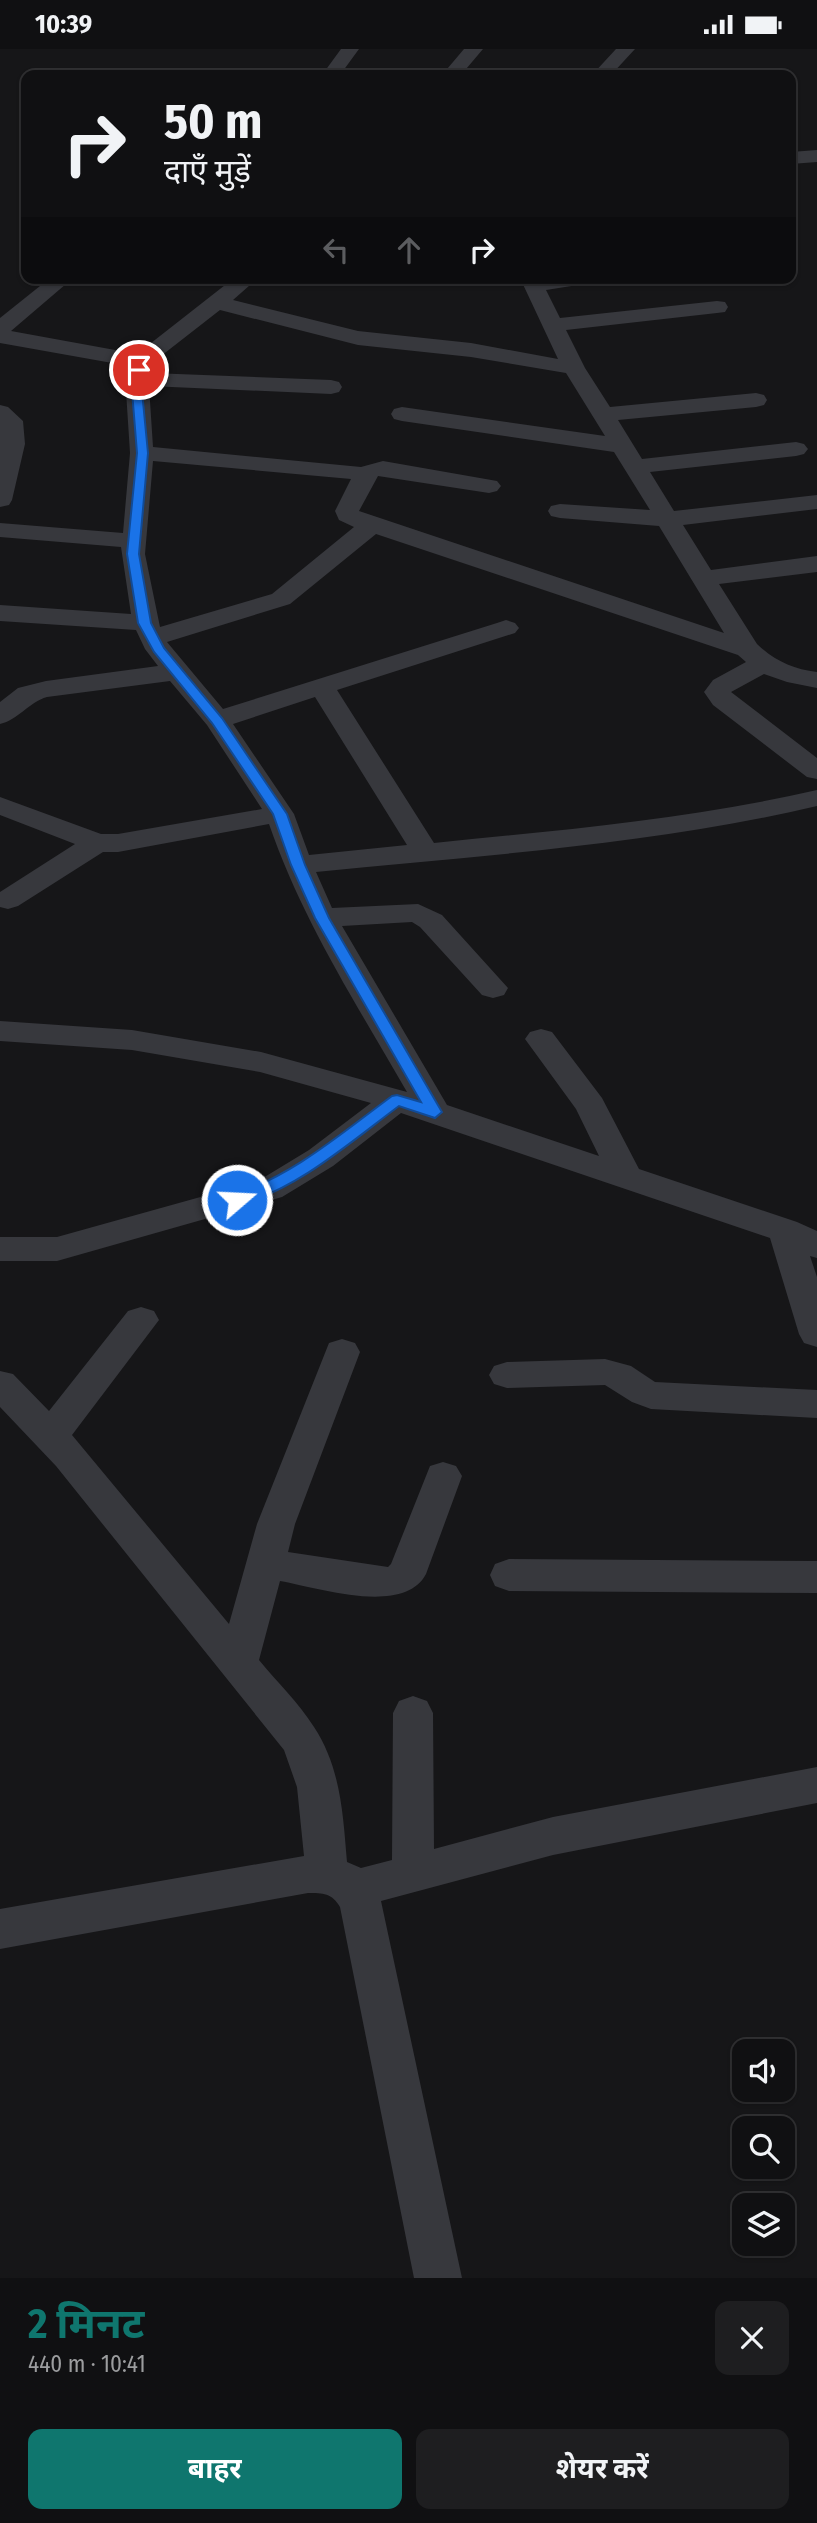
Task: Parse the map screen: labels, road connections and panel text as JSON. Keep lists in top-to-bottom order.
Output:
{
  "page": {
    "status": "10:39",
    "turn": ["50 m", "दाएँ मुड़ें"],
    "heading": ["2 मिनट", "440 m · 10:41"],
    "buttons": ["बाहर", "शेयर करें"]
  }
}
